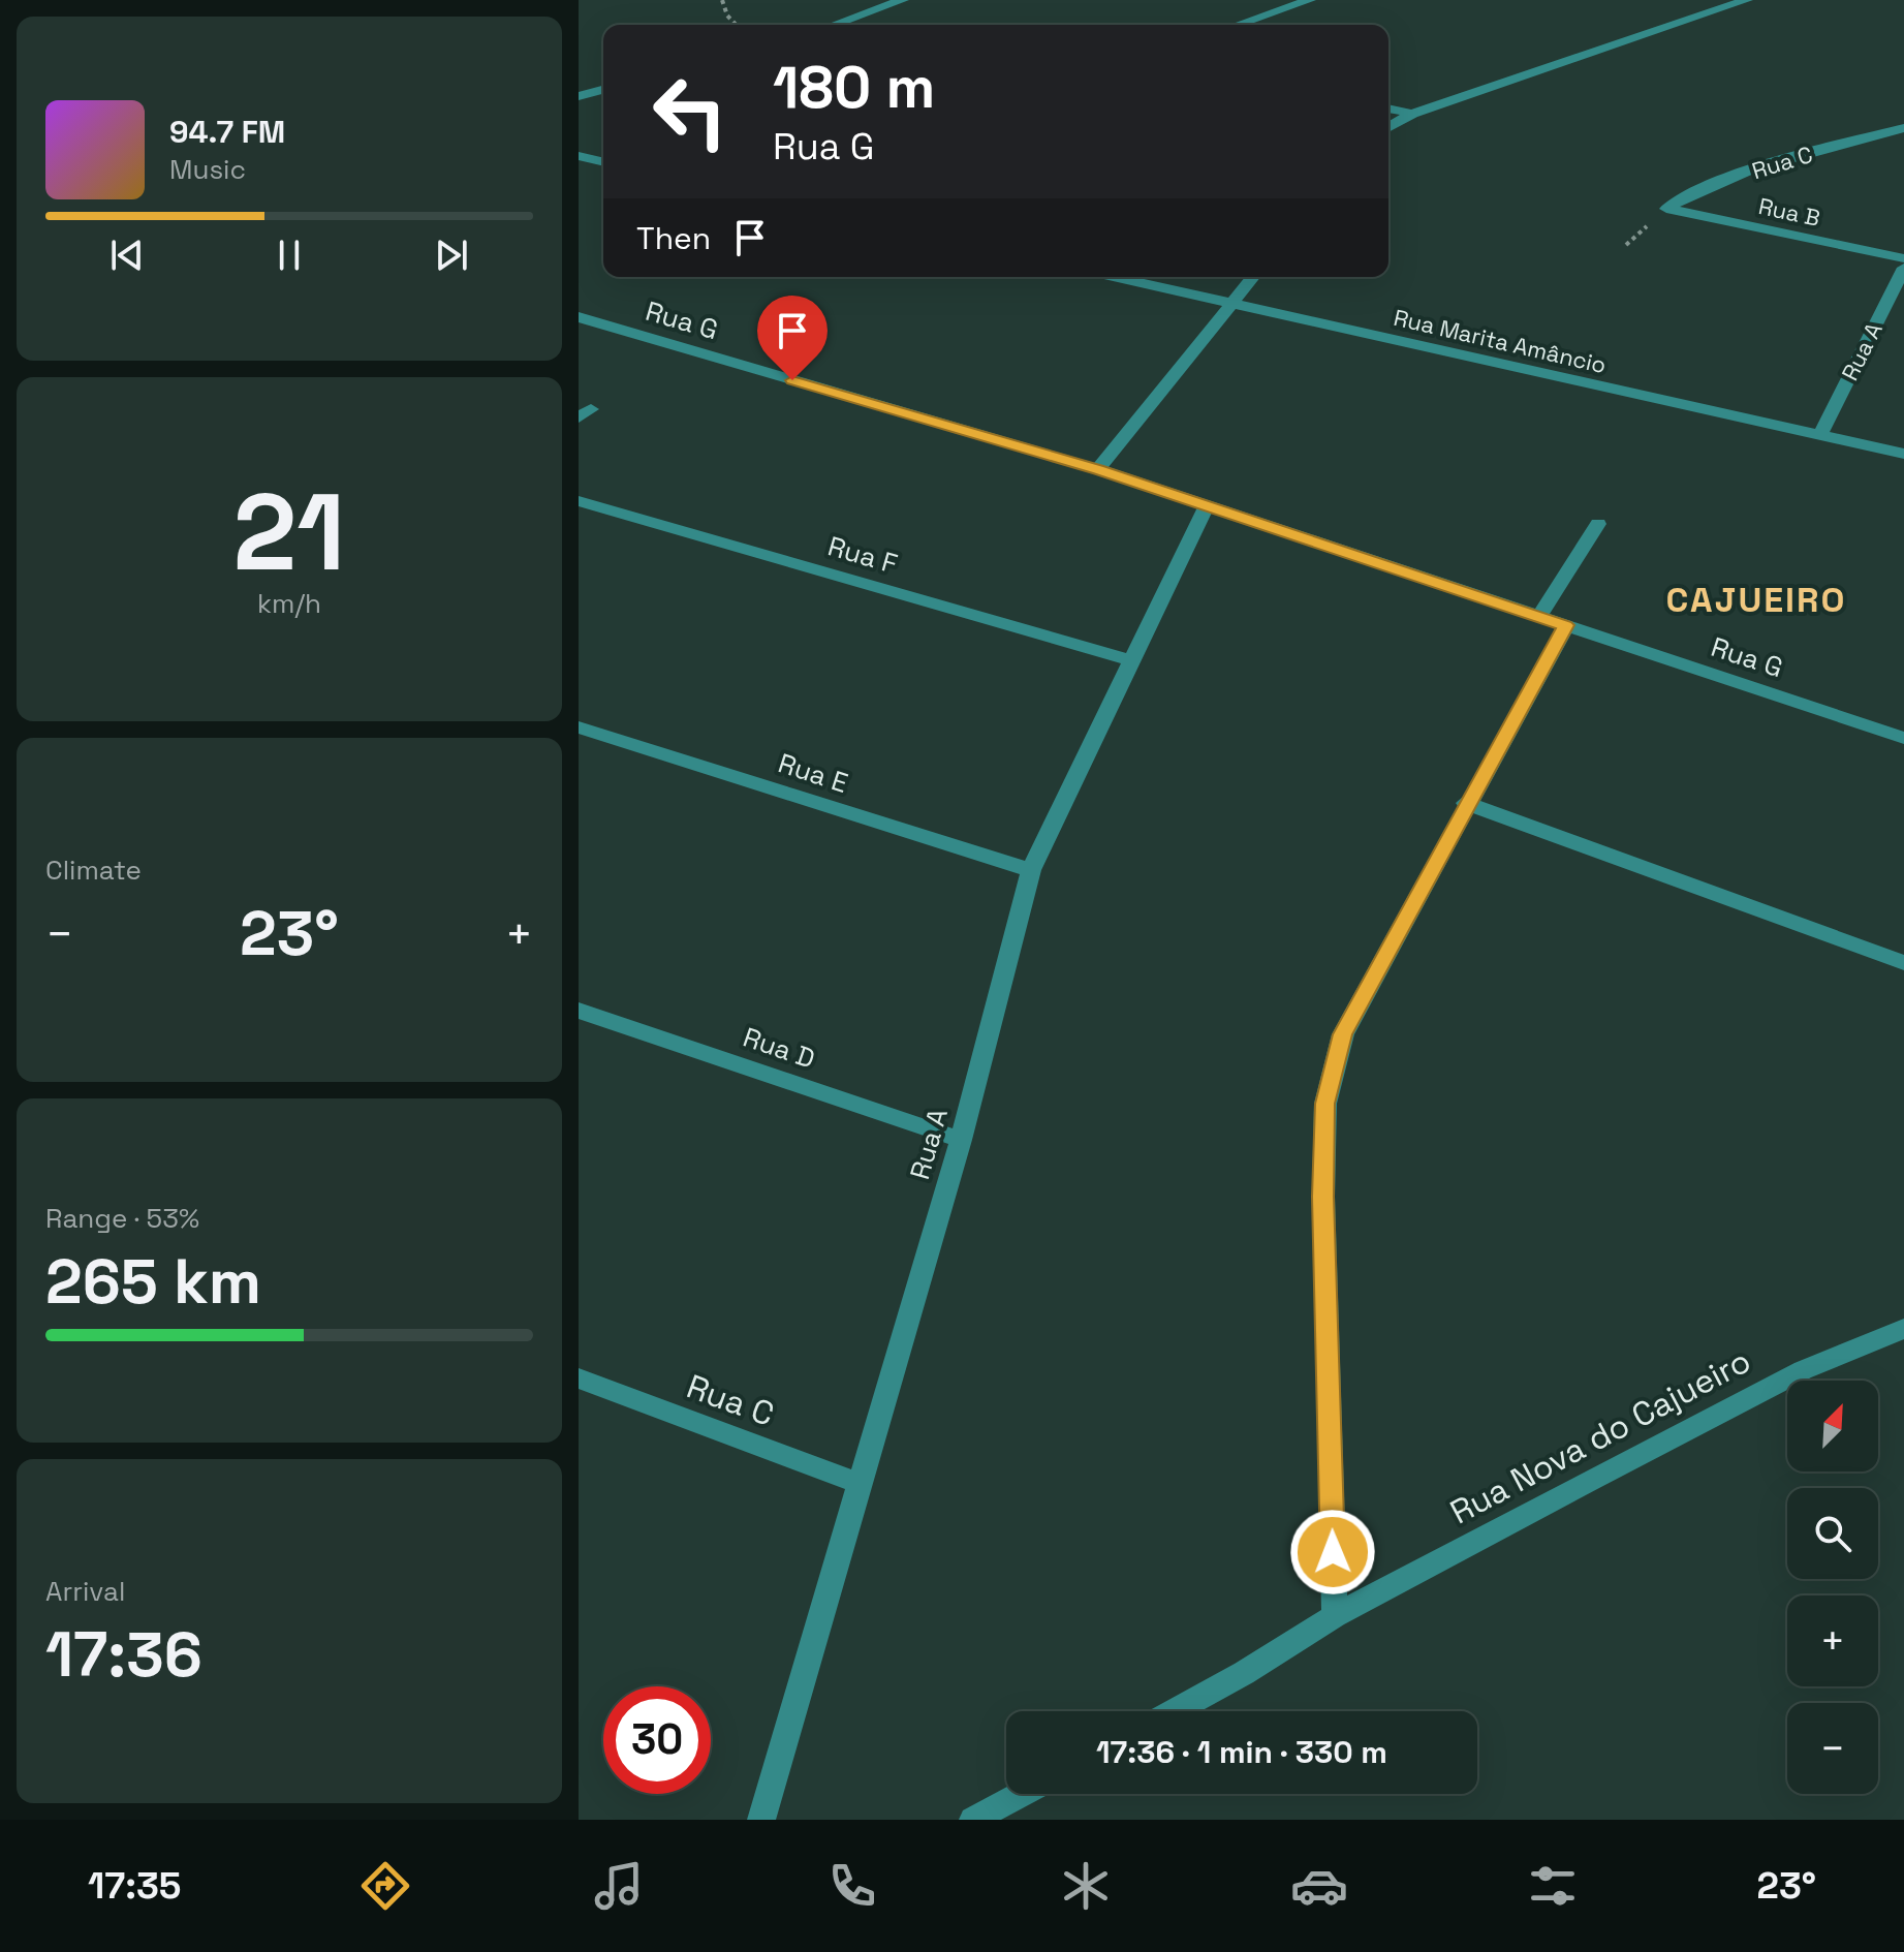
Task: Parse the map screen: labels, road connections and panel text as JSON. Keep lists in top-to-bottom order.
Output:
{
  "streets": {
    "street": [
      "Rua C",
      "Rua B",
      "Rua G",
      "Rua Marita Amâncio",
      "Rua A",
      "Rua F",
      "Rua E",
      "Rua D",
      "Rua Nova do Cajueiro"
    ]
  },
  "crossings": [
    ["Rua C", "Rua B"],
    ["Rua C", "Rua A"],
    ["Rua G", "Rua A"],
    ["Rua Marita Amâncio", "Rua A"],
    ["Rua A", "Rua F"],
    ["Rua A", "Rua E"],
    ["Rua A", "Rua D"]
  ],
  "districts": ["CAJUEIRO"],
  "north": "top right",
  "page": {
    "turn": ["180 m", "Rua G"],
    "song": ["94.7 FM", "Music"],
    "then": "Then",
    "tile": [
      ["21", "km/h"],
      "Climate",
      ["Range · 53%", "265 km"],
      ["Arrival", "17:36"]
    ],
    "heat": ["−", "23°", "+"],
    "map_buttons": ["+", "−"],
    "limit": "30",
    "trip": "17:36 · 1 min · 330 m",
    "tabs": ["17:35", "23°"]
  }
}
